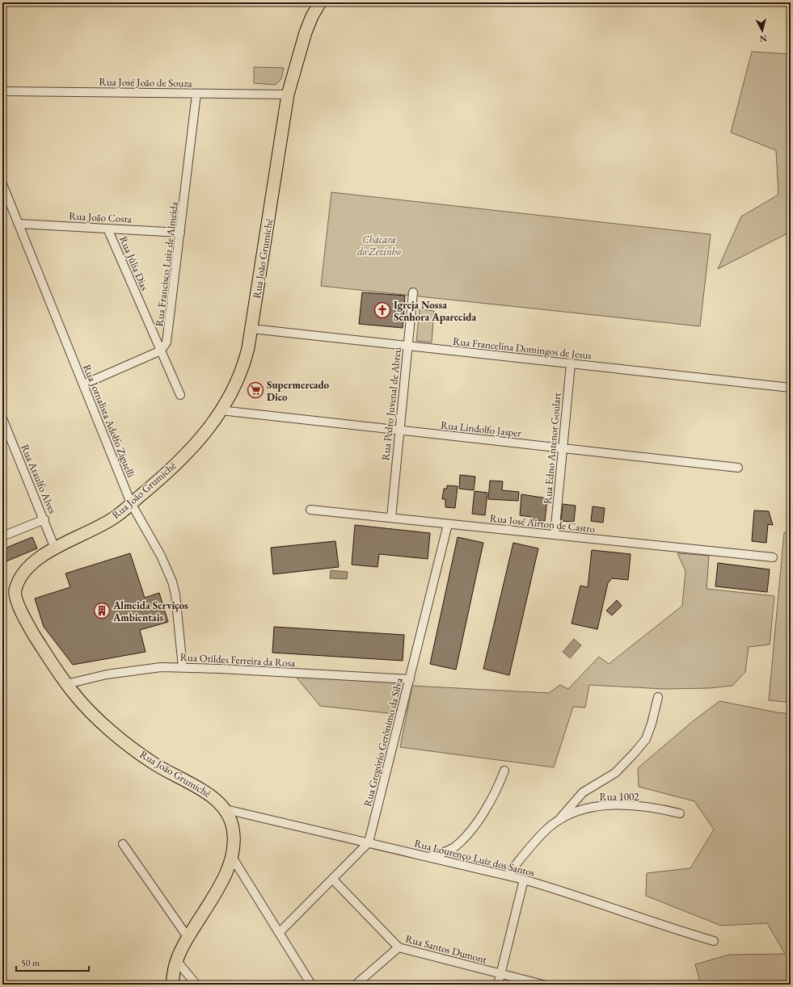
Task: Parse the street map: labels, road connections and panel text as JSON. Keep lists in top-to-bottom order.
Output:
{
  "streets": {
    "main road": ["Rua João Grumiché"],
    "street": [
      "Rua José João de Souza",
      "Rua João Costa",
      "Rua Júlia Dias",
      "Rua Francisco Luiz de Almeida",
      "Rua Francelina Domingos de Jesus",
      "Rua Pedro Juvenal de Abreu",
      "Rua Jornalista Adolfo Ziguelli",
      "Rua Lindolfo Jasper",
      "Rua Edno Antenor Goulart",
      "Rua Ataulfo Alves",
      "Rua José Airton de Castro",
      "Rua Otildes Ferreira da Rosa",
      "Rua Gregório Gerônimo da Silva",
      "Rua 1002",
      "Rua Lourenço Luiz dos Santos",
      "Rua Santos Dumont"
    ]
  },
  "crossings": [
    ["Rua José João de Souza", "Rua João Grumiché"],
    ["Rua José João de Souza", "Rua Francisco Luiz de Almeida"],
    ["Rua João Costa", "Rua Júlia Dias"],
    ["Rua João Costa", "Rua Francisco Luiz de Almeida"],
    ["Rua João Costa", "Rua Jornalista Adolfo Ziguelli"],
    ["Rua João Grumiché", "Rua Francelina Domingos de Jesus"],
    ["Rua João Grumiché", "Rua Jornalista Adolfo Ziguelli"],
    ["Rua João Grumiché", "Rua Lindolfo Jasper"],
    ["Rua João Grumiché", "Rua Ataulfo Alves"],
    ["Rua João Grumiché", "Rua Otildes Ferreira da Rosa"],
    ["Rua João Grumiché", "Rua Lourenço Luiz dos Santos"],
    ["Rua Júlia Dias", "Rua Francisco Luiz de Almeida"],
    ["Rua Francelina Domingos de Jesus", "Rua Pedro Juvenal de Abreu"],
    ["Rua Francelina Domingos de Jesus", "Rua Edno Antenor Goulart"],
    ["Rua Pedro Juvenal de Abreu", "Rua Lindolfo Jasper"],
    ["Rua Pedro Juvenal de Abreu", "Rua José Airton de Castro"],
    ["Rua Jornalista Adolfo Ziguelli", "Rua Otildes Ferreira da Rosa"],
    ["Rua Lindolfo Jasper", "Rua Edno Antenor Goulart"],
    ["Rua Edno Antenor Goulart", "Rua José Airton de Castro"],
    ["Rua José Airton de Castro", "Rua Gregório Gerônimo da Silva"],
    ["Rua Otildes Ferreira da Rosa", "Rua Gregório Gerônimo da Silva"],
    ["Rua Gregório Gerônimo da Silva", "Rua Lourenço Luiz dos Santos"],
    ["Rua 1002", "Rua Lourenço Luiz dos Santos"]
  ],
  "parks": ["Chácara do Zezinho"],
  "places": {
    "church": ["Igreja Nossa Senhora Aparecida"],
    "supermarket": ["Supermercado Dico"],
    "building": ["Almeida Serviços Ambientais"]
  },
  "scale_bar": "50 m",
  "north": "bottom"
}
